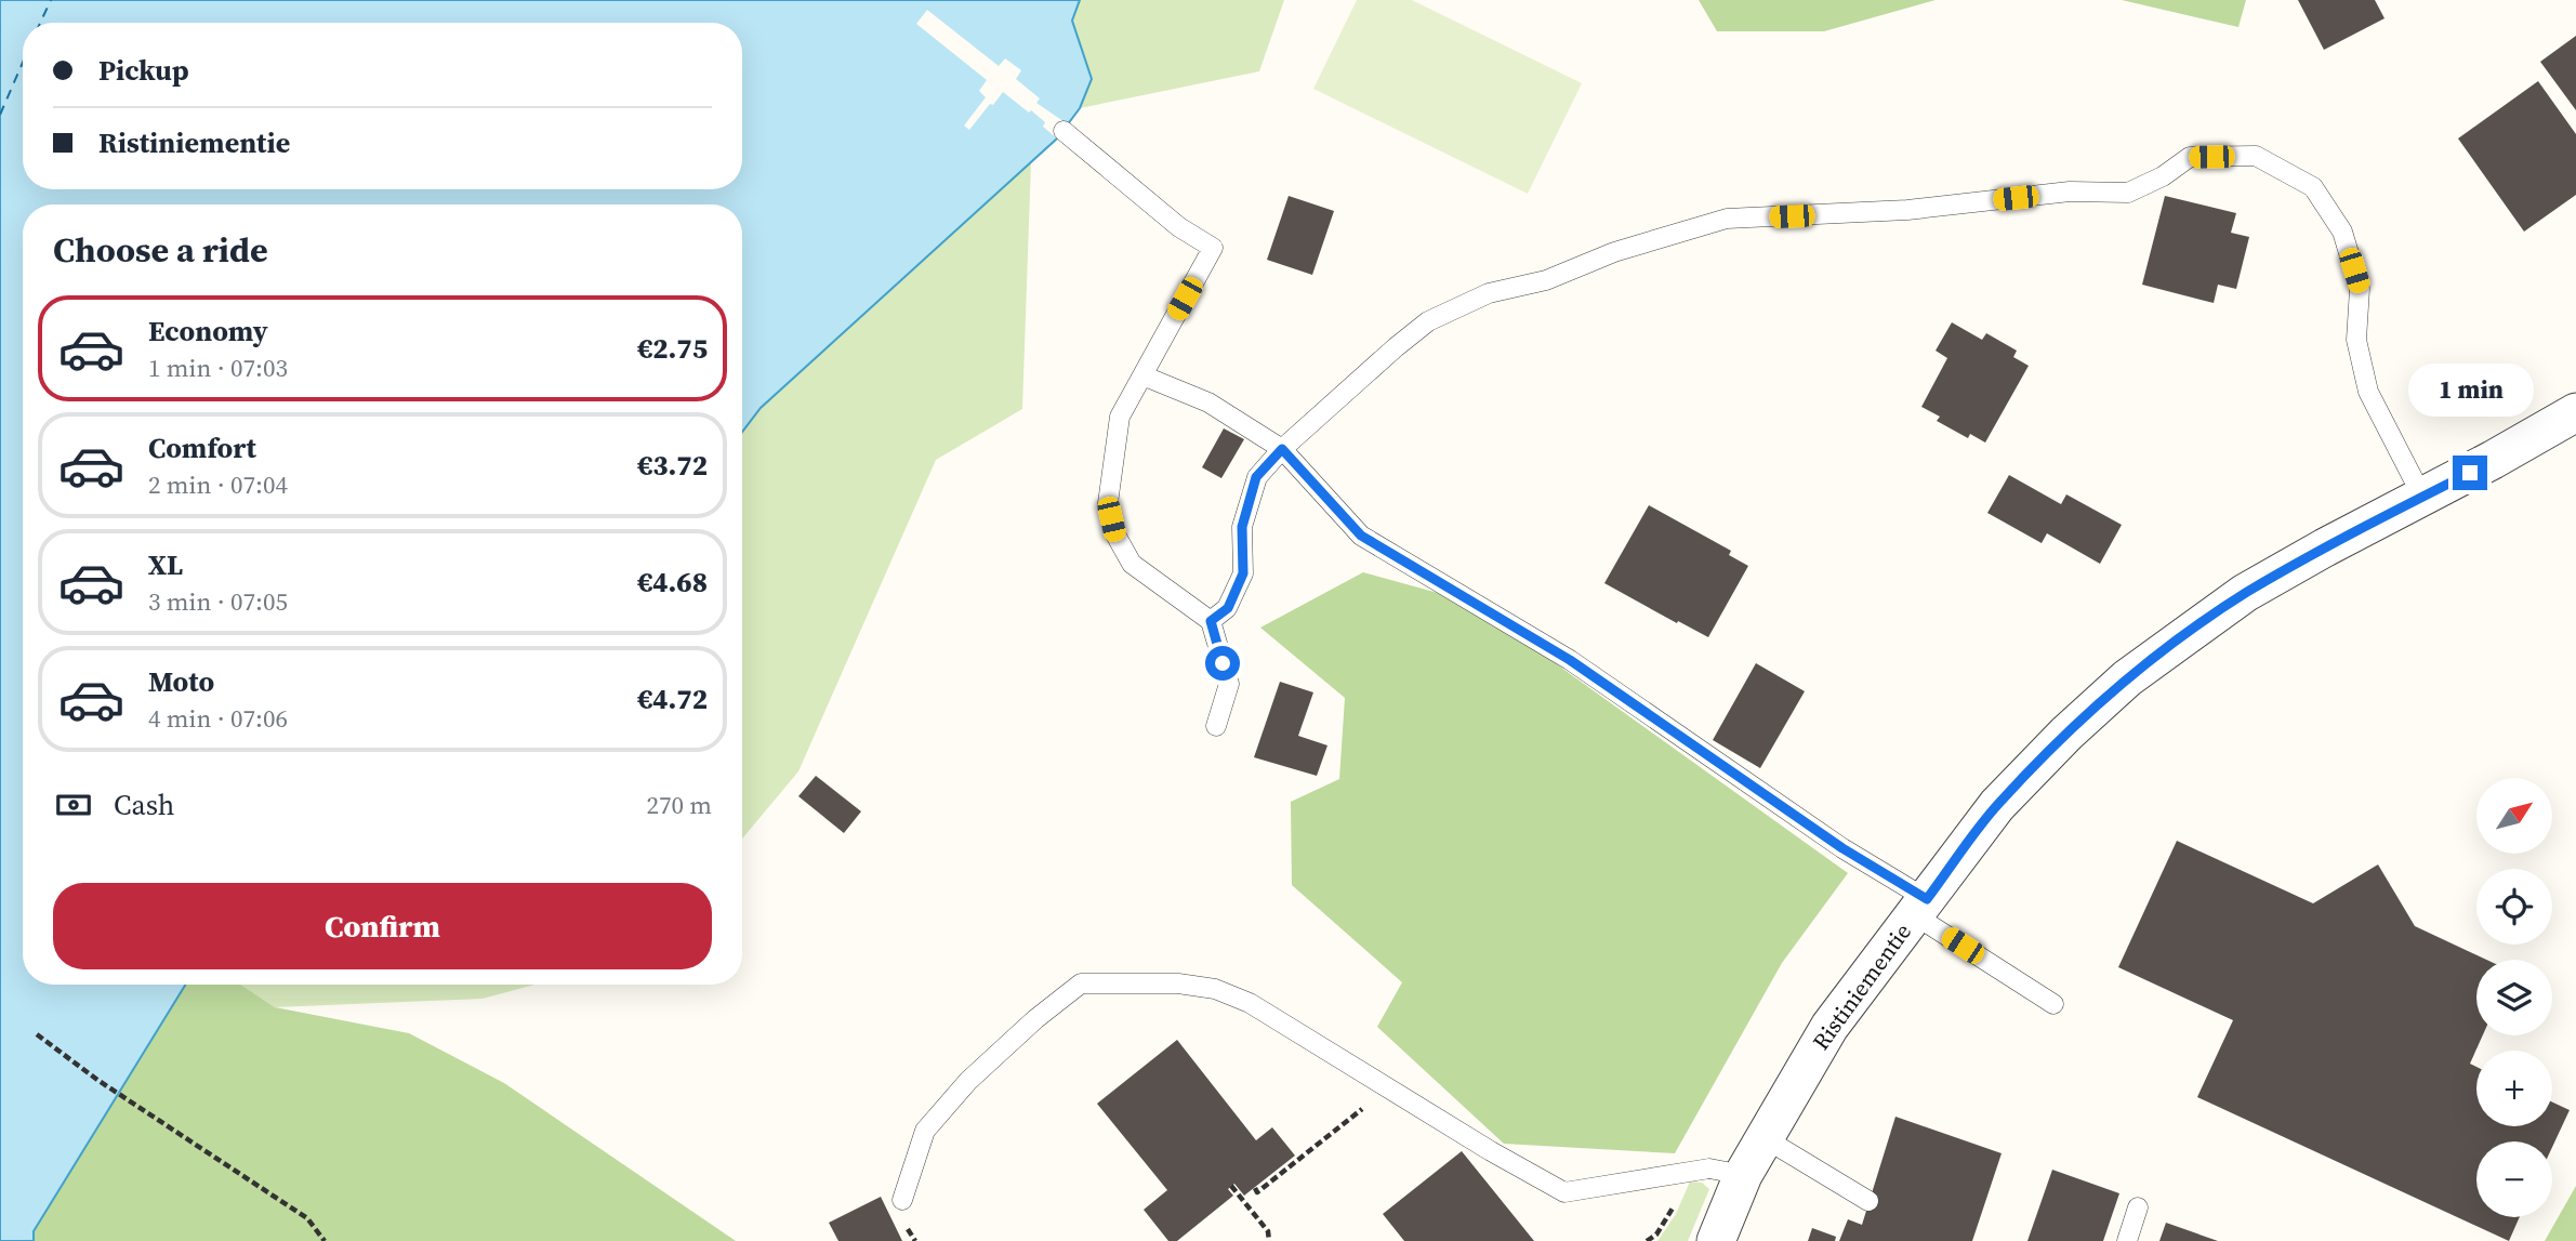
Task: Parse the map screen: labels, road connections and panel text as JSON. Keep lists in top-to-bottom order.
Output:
{
  "streets": {
    "street": ["Ristiniementie"]
  },
  "north": "top right",
  "page": {
    "banner": ["Pickup", "Ristiniementie"],
    "heading": "Choose a ride",
    "list": [
      {
        "name": "Economy",
        "note": "1 min · 07:03",
        "value": "€2.75"
      },
      {
        "name": "Comfort",
        "note": "2 min · 07:04",
        "value": "€3.72"
      },
      {
        "name": "XL",
        "note": "3 min · 07:05",
        "value": "€4.68"
      },
      {
        "name": "Moto",
        "note": "4 min · 07:06",
        "value": "€4.72"
      }
    ],
    "bubble": "1 min",
    "pay": ["Cash", "270 m"],
    "map_buttons": ["+", "−"],
    "buttons": "Confirm"
  }
}
